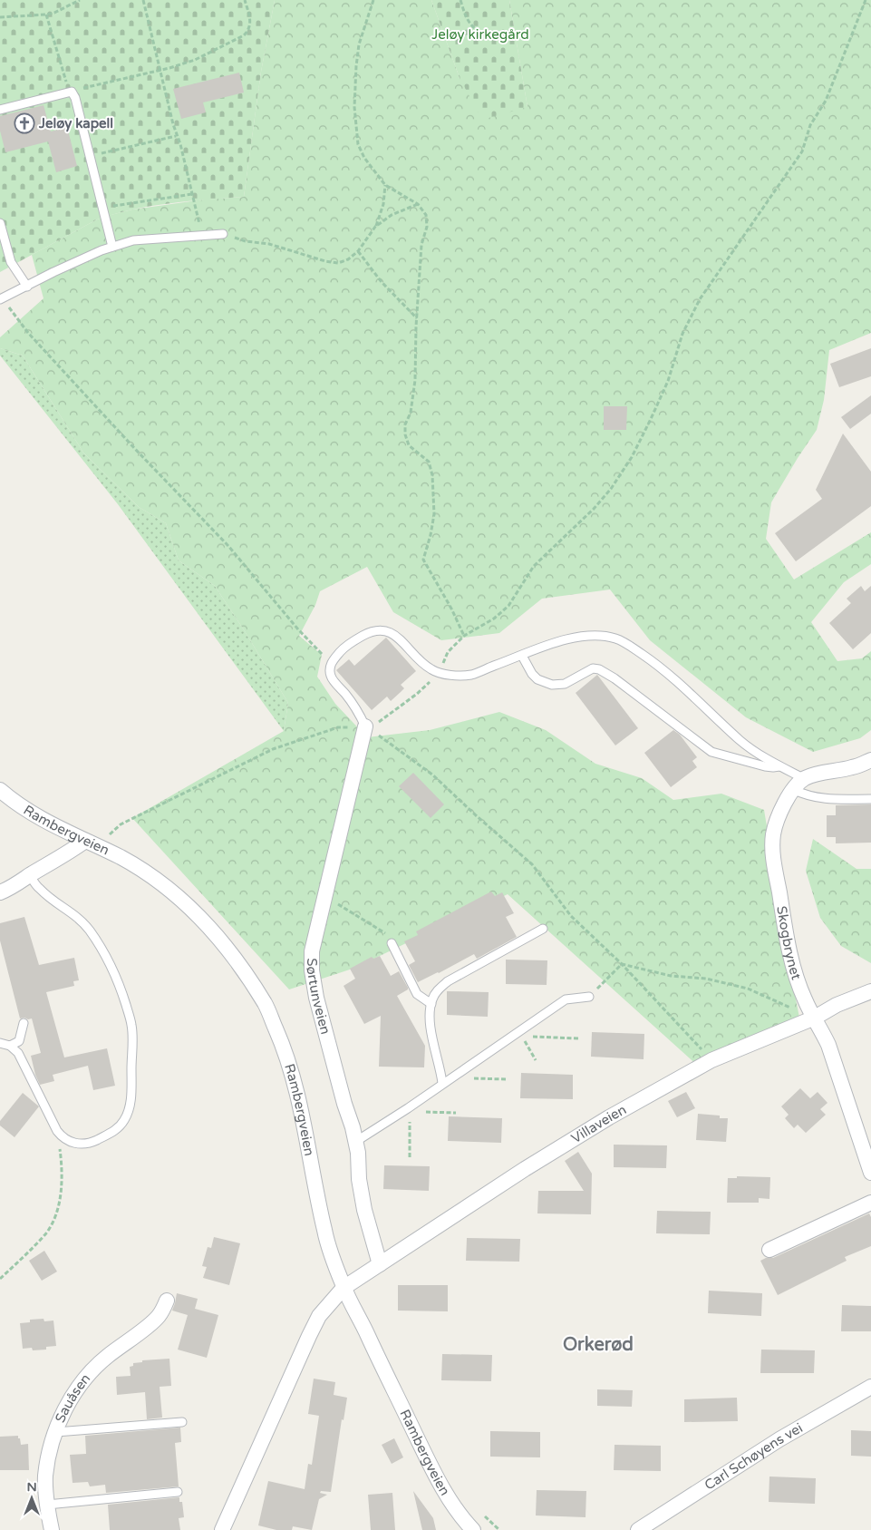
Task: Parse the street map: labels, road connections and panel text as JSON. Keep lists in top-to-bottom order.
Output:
{
  "streets": {
    "street": [
      "Rambergveien",
      "Skogbrynet",
      "Sørtunveien",
      "Villaveien",
      "Sauåsen",
      "Carl Schøyens vei"
    ]
  },
  "crossings": [
    ["Rambergveien", "Villaveien"],
    ["Skogbrynet", "Villaveien"],
    ["Sørtunveien", "Villaveien"]
  ],
  "districts": ["Orkerød"],
  "parks": ["Jeløy kirkegård"],
  "places": {
    "church": ["Jeløy kapell"]
  },
  "north": "top"
}
